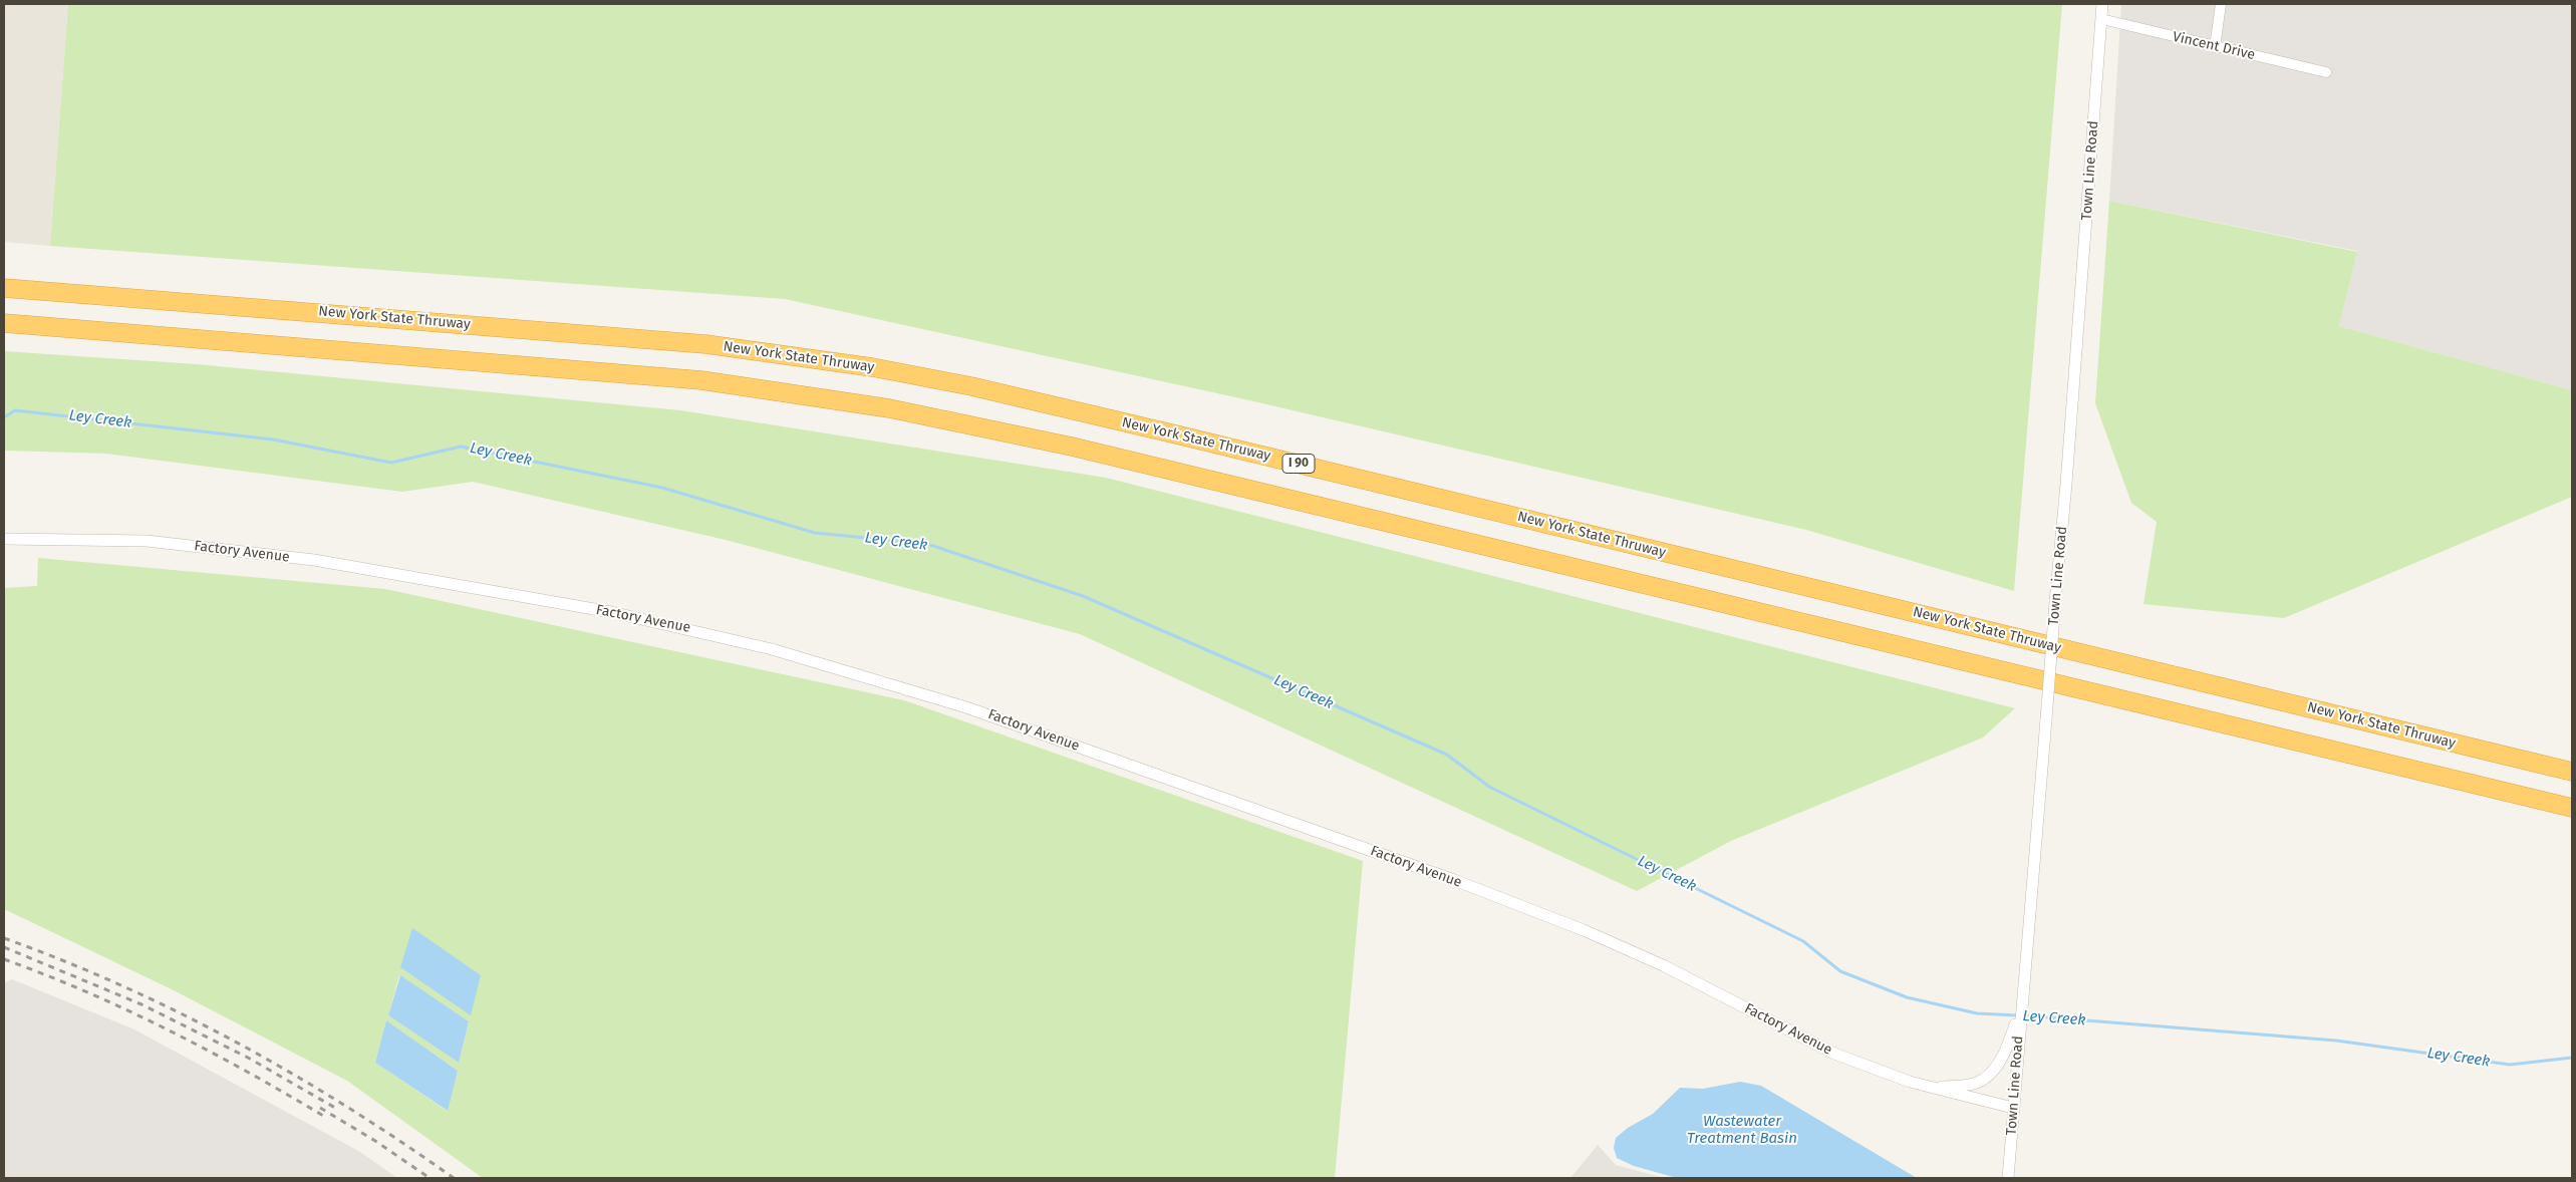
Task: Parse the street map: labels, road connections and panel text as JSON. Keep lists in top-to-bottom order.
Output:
{
  "streets": {
    "highway": ["New York State Thruway", "I 90"],
    "street": ["Vincent Drive", "Town Line Road", "Factory Avenue"]
  },
  "crossings": [
    ["Vincent Drive", "Town Line Road"],
    ["Town Line Road", "Factory Avenue"]
  ],
  "water": ["Ley Creek", "Wastewater Treatment Basin"]
}
